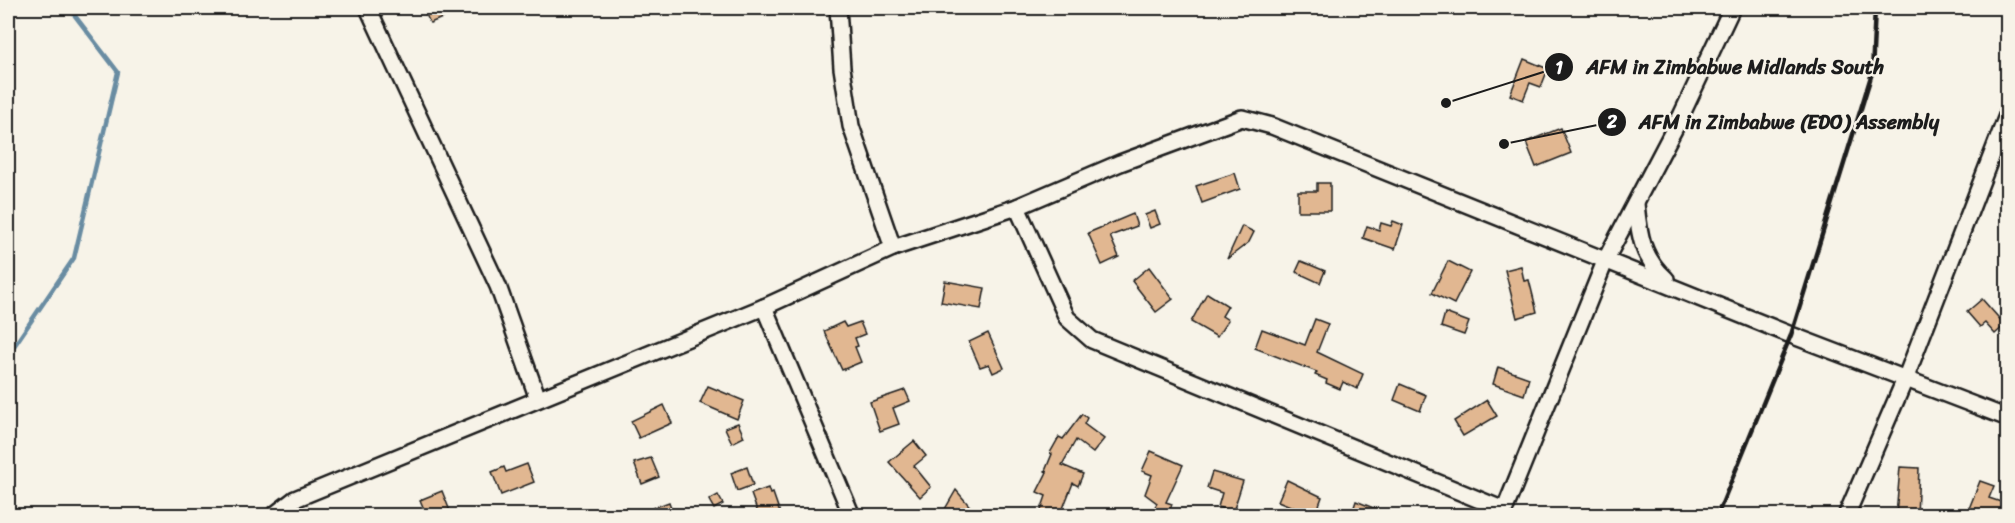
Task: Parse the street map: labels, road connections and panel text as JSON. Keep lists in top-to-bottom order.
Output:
{
  "places": ["AFM in Zimbabwe Midlands South", "AFM in Zimbabwe (EDO) Assembly"]
}
